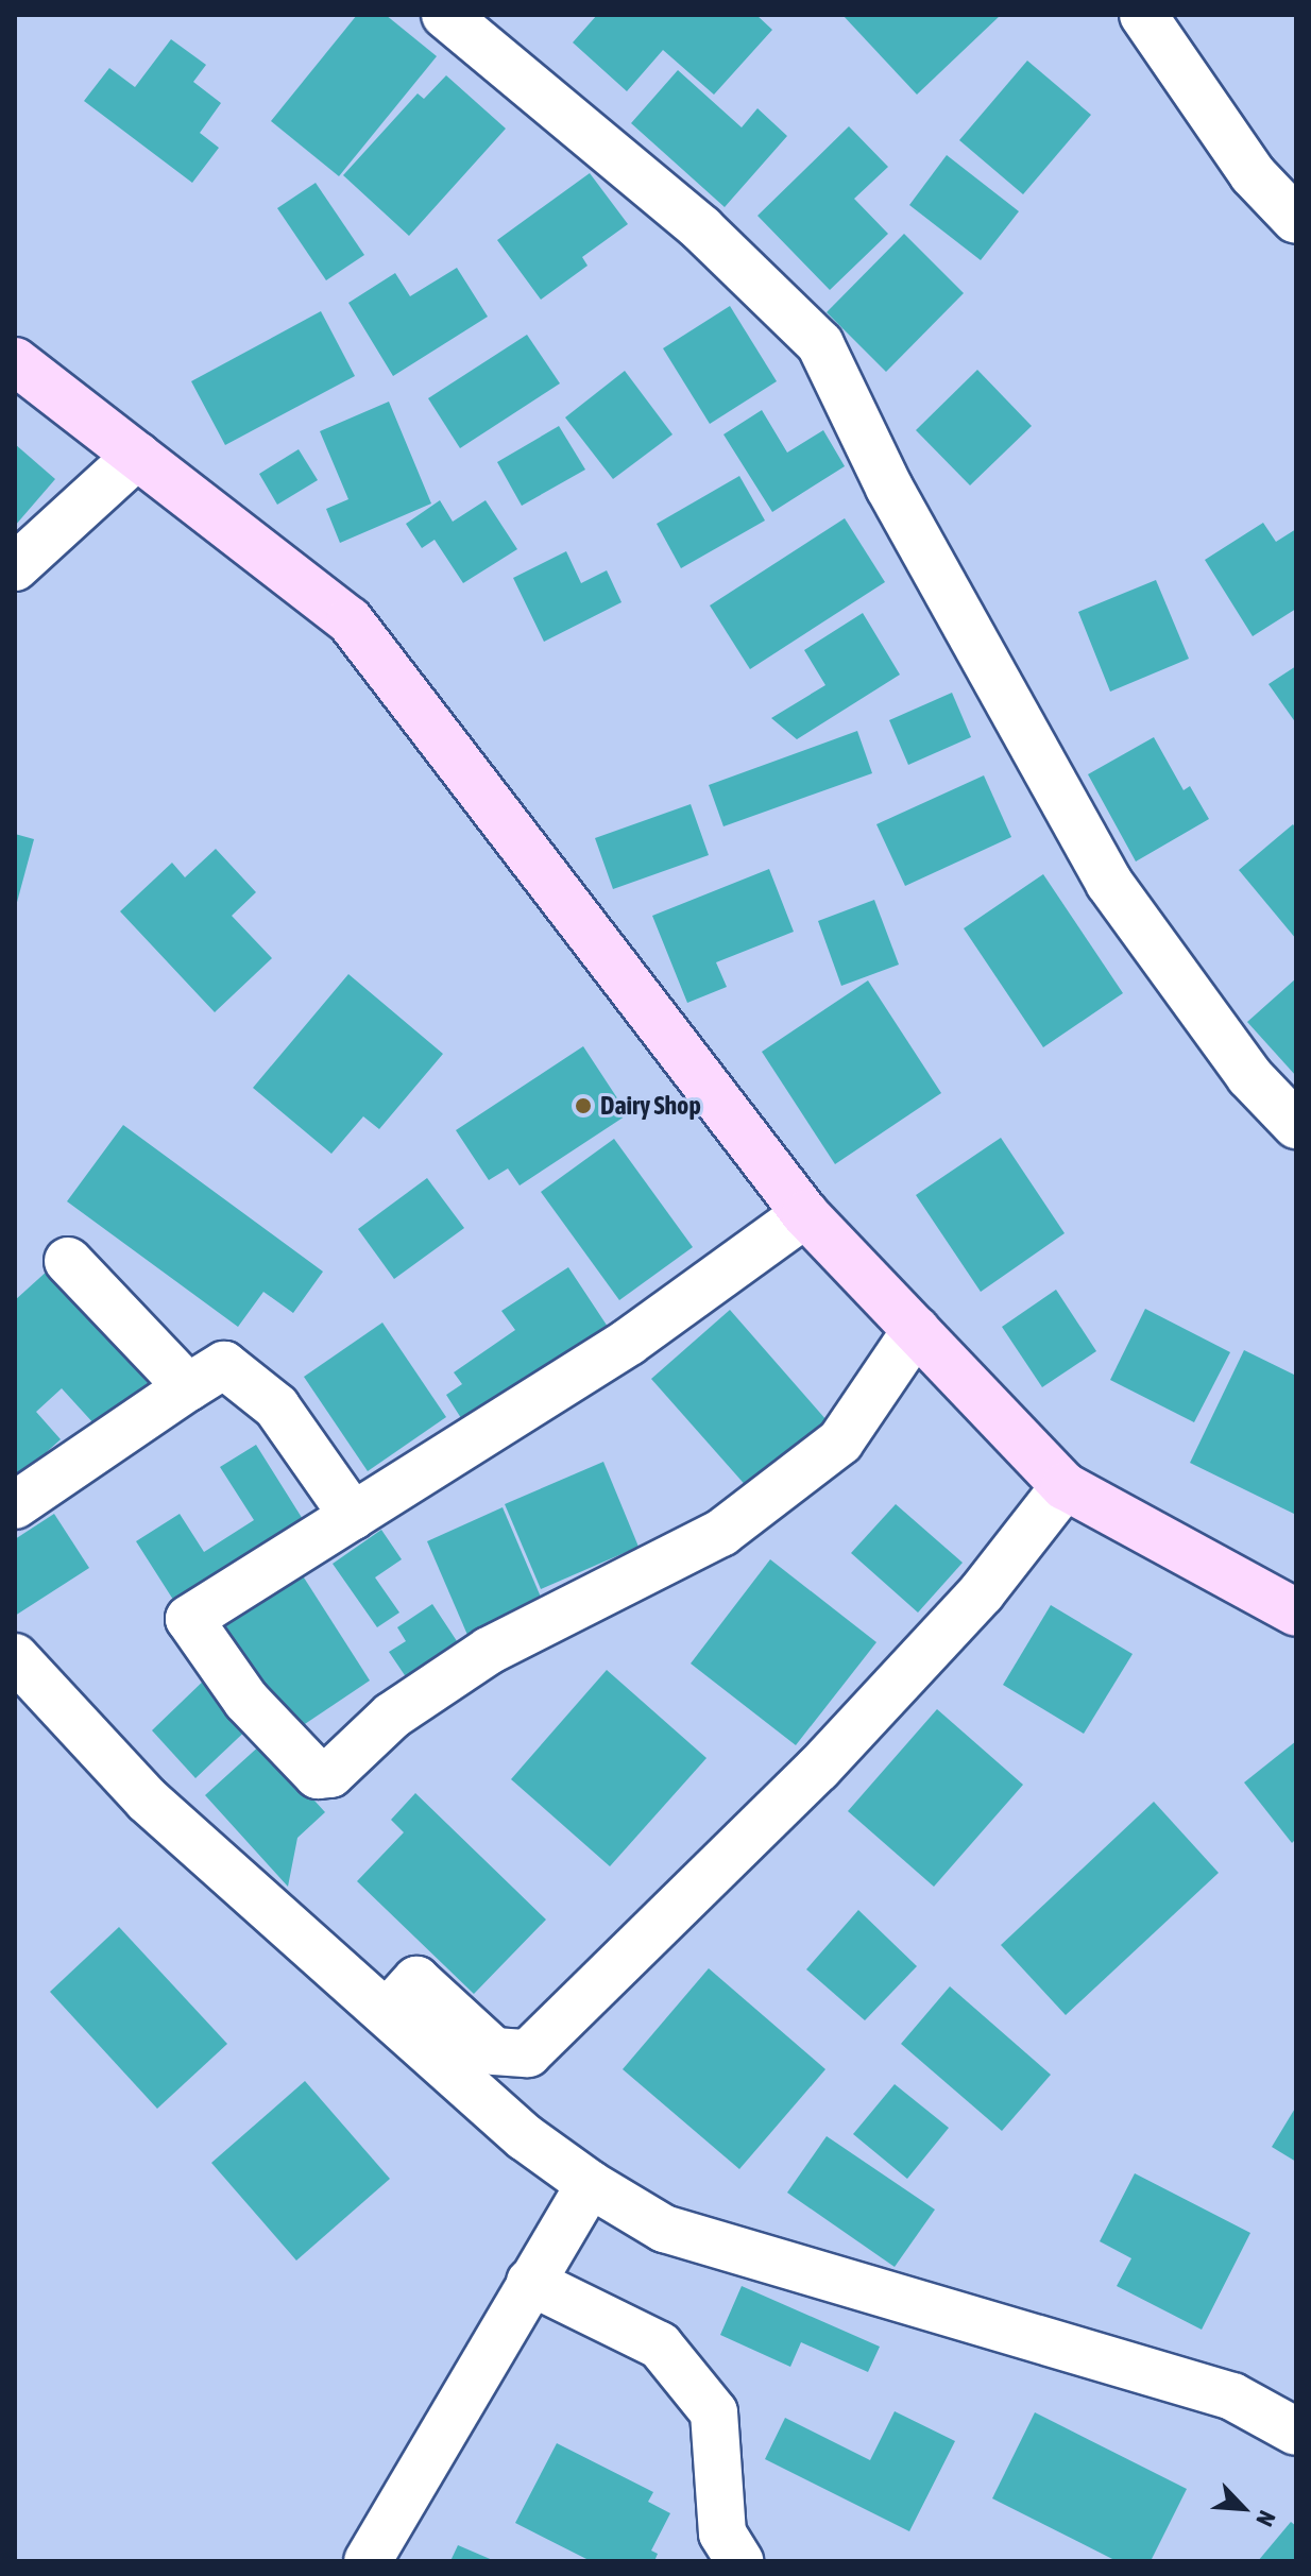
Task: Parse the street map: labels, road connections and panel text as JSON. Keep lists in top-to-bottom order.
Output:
{
  "places": ["Dairy Shop"],
  "north": "bottom right"
}
